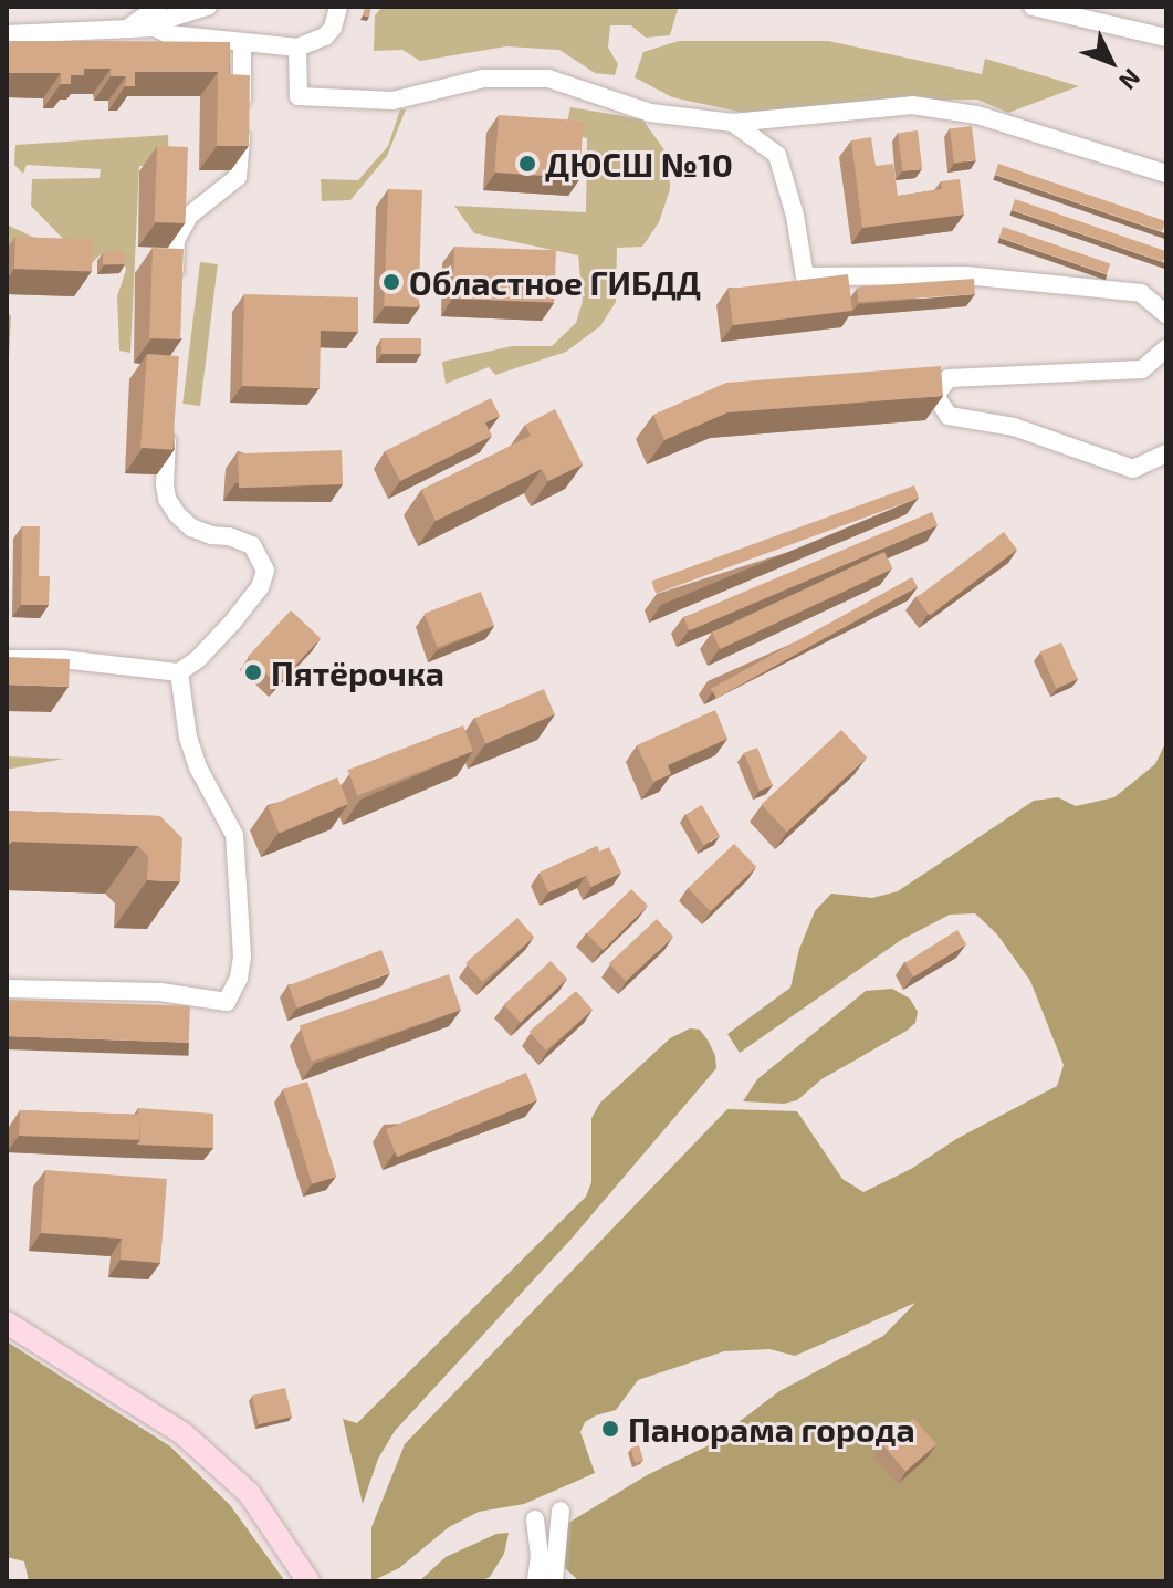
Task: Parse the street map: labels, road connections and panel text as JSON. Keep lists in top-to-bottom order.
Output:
{
  "places": [
    "ДЮСШ №10",
    "Областное ГИБДД",
    "Пятёрочка",
    "Панорама города"
  ],
  "north": "bottom right"
}
